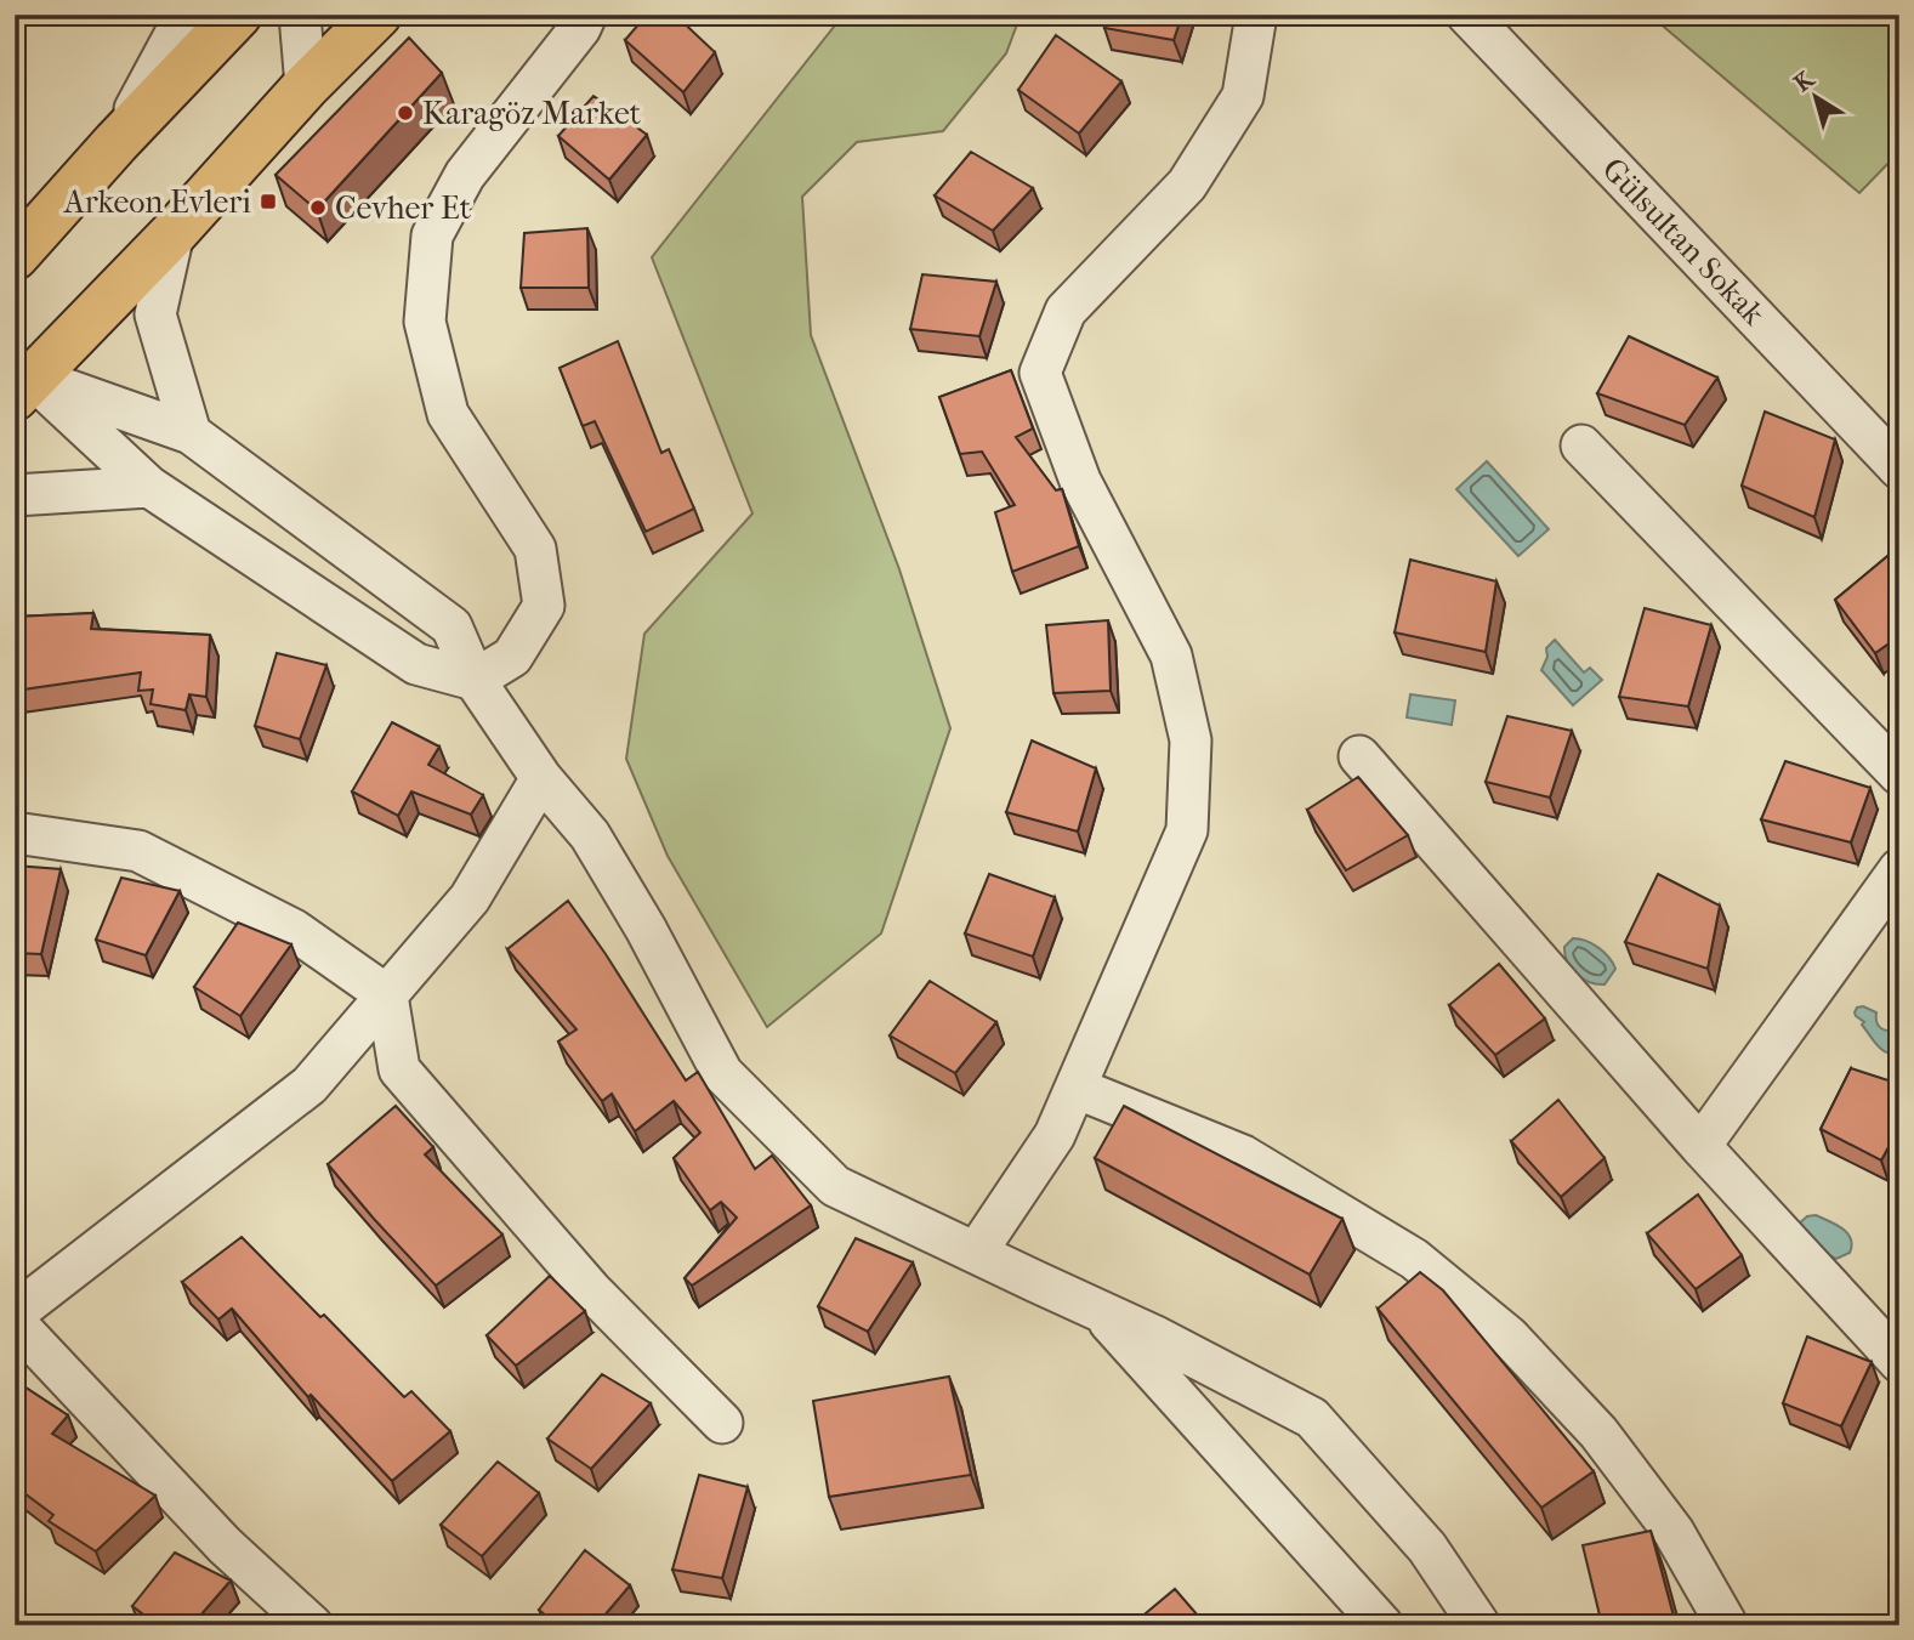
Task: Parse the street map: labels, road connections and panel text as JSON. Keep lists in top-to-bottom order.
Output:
{
  "streets": {
    "street": ["Gülsultan Sokak"]
  },
  "places": {
    "other": ["Karagöz Market", "Cevher Et"],
    "transit": ["Arkeon Evleri"]
  },
  "north": "top left"
}
